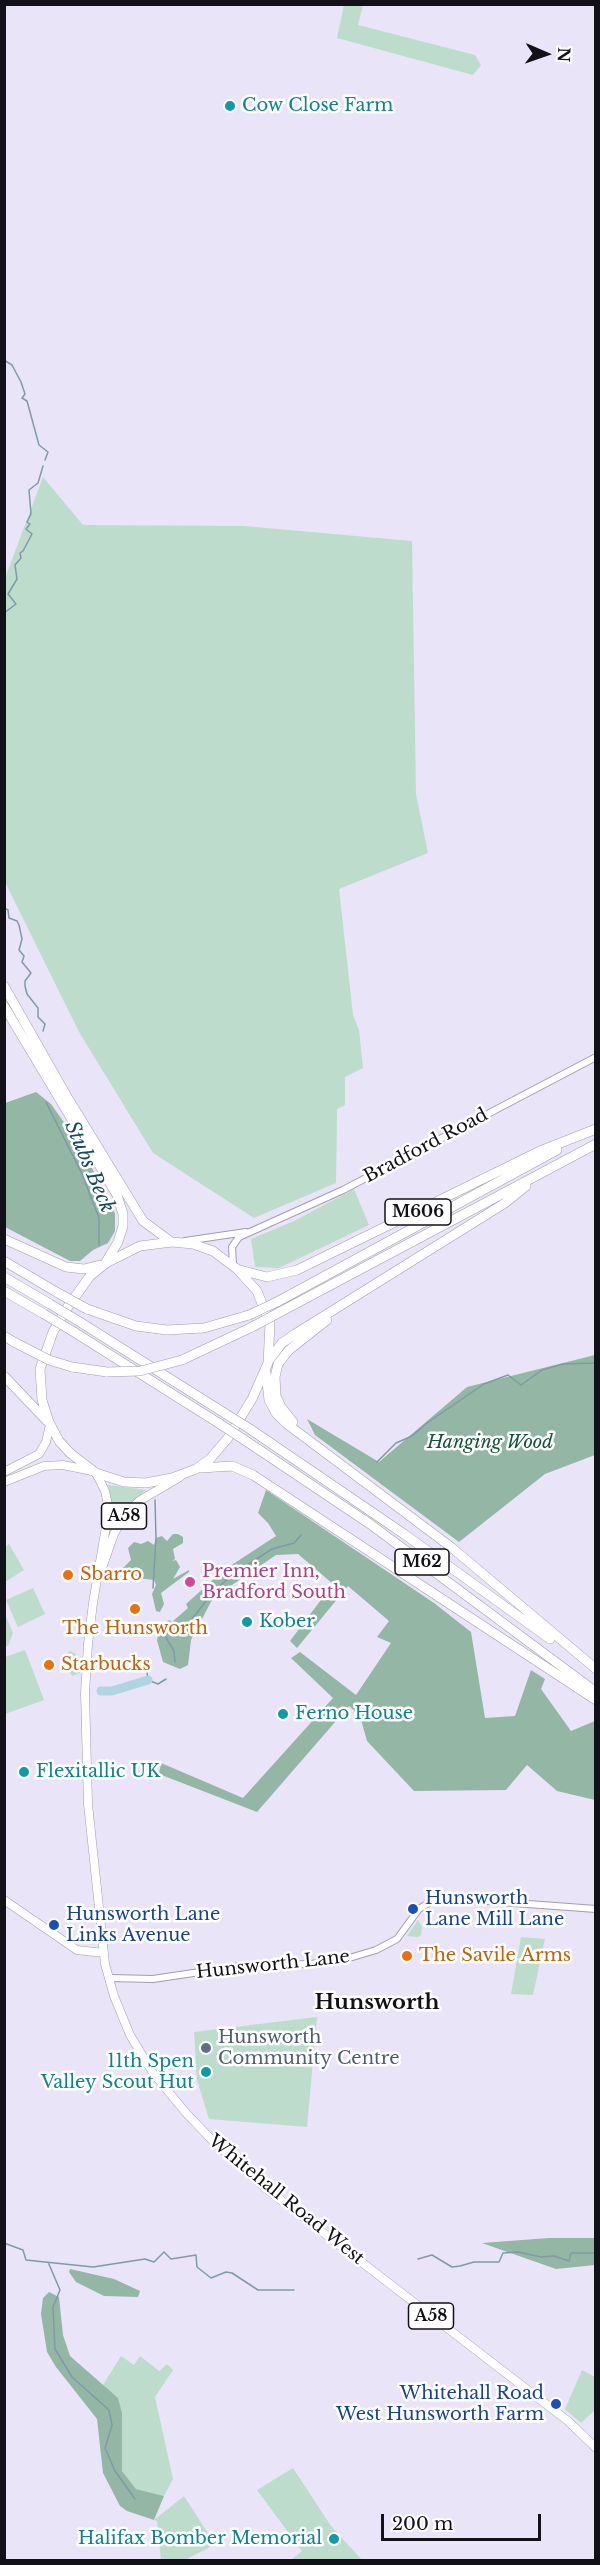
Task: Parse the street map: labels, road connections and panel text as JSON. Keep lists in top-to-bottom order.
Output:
{
  "streets": {
    "highway": ["M606", "M62"],
    "main road": ["A58", "Whitehall Road West"],
    "street": ["Bradford Road", "Hunsworth Lane"]
  },
  "crossings": [
    ["Bradford Road", "M606"],
    ["Hunsworth Lane", "Whitehall Road West"]
  ],
  "districts": ["Hunsworth"],
  "water": ["Stubs Beck"],
  "parks": ["Hanging Wood"],
  "places": [
    "Cow Close Farm",
    "Sbarro",
    "Premier Inn, Bradford South",
    "The Hunsworth",
    "Kober",
    "Starbucks",
    "Ferno House",
    "Flexitallic UK",
    "Hunsworth Lane Mill Lane",
    "Hunsworth Lane Links Avenue",
    "The Savile Arms",
    "Hunsworth Community Centre",
    "11th Spen Valley Scout Hut",
    "Whitehall Road West Hunsworth Farm",
    "Halifax Bomber Memorial"
  ],
  "scale_bar": "200 m",
  "north": "right"
}
